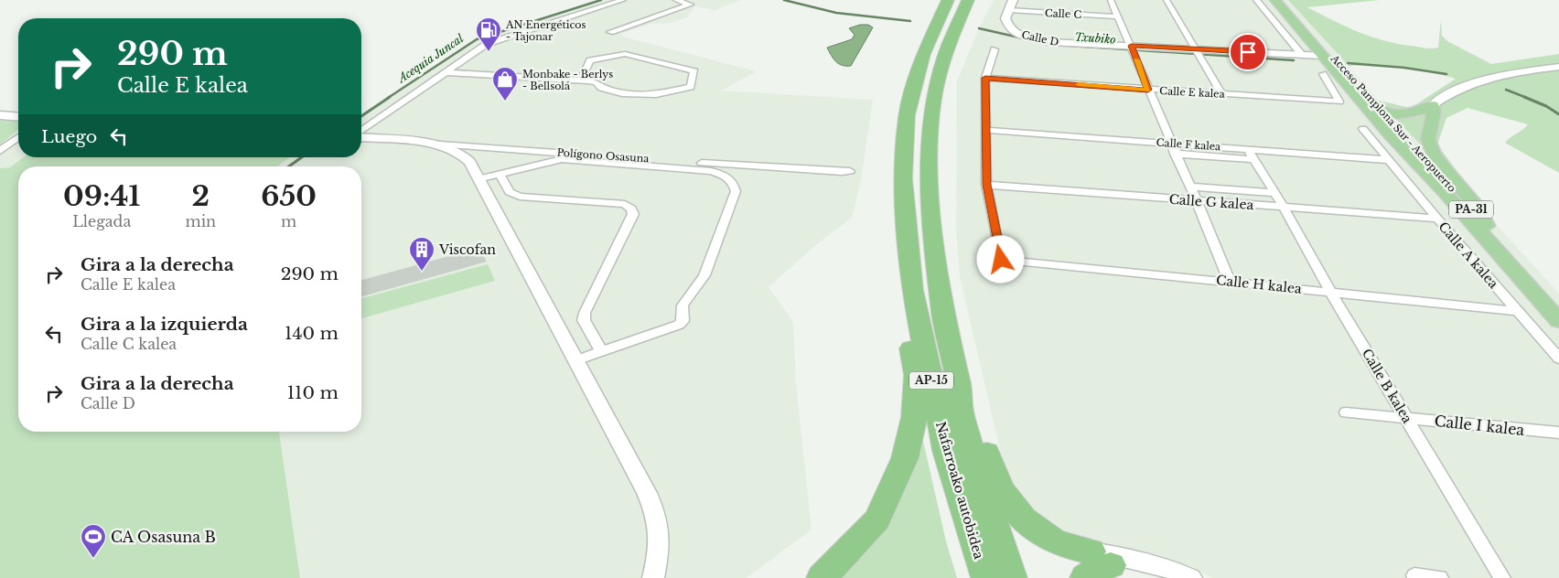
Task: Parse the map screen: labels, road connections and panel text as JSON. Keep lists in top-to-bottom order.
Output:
{
  "streets": {
    "highway": [
      "Acceso Pamplona Sur - Aeropuerto",
      "PA-31",
      "AP-15",
      "Nafarroako autobidea"
    ],
    "street": [
      "Calle C",
      "Calle D",
      "Calle E kalea",
      "Calle F kalea",
      "Polígono Osasuna",
      "Calle G kalea",
      "Calle A kalea",
      "Calle H kalea",
      "Calle B kalea",
      "Calle I kalea"
    ]
  },
  "crossings": [
    ["Calle C", "Calle D"],
    ["Calle D", "Acceso Pamplona Sur - Aeropuerto"],
    ["Calle G kalea", "Calle A kalea"],
    ["Calle G kalea", "Calle H kalea"],
    ["Calle G kalea", "Calle B kalea"],
    ["Calle A kalea", "Calle H kalea"],
    ["Calle H kalea", "Calle B kalea"],
    ["Calle B kalea", "Calle I kalea"]
  ],
  "water": ["Txubiko", "Acequia Juncal"],
  "places": {
    "fuel station": ["AN Energéticos - Tajonar"],
    "shop": ["Monbake - Berlys - Bellsolá"],
    "building": ["Viscofan"],
    "sports": ["CA Osasuna B"]
  },
  "page": {
    "turn": ["290 m", "Calle E kalea"],
    "then": "Luego",
    "eta": [
      "09:41",
      "Llegada",
      "2",
      "min",
      "650",
      "m"
    ],
    "list": [
      {
        "name": "Gira a la derecha",
        "note": "Calle E kalea",
        "value": "290 m"
      },
      {
        "name": "Gira a la izquierda",
        "note": "Calle C kalea",
        "value": "140 m"
      },
      {
        "name": "Gira a la derecha",
        "note": "Calle D",
        "value": "110 m"
      }
    ]
  }
}
